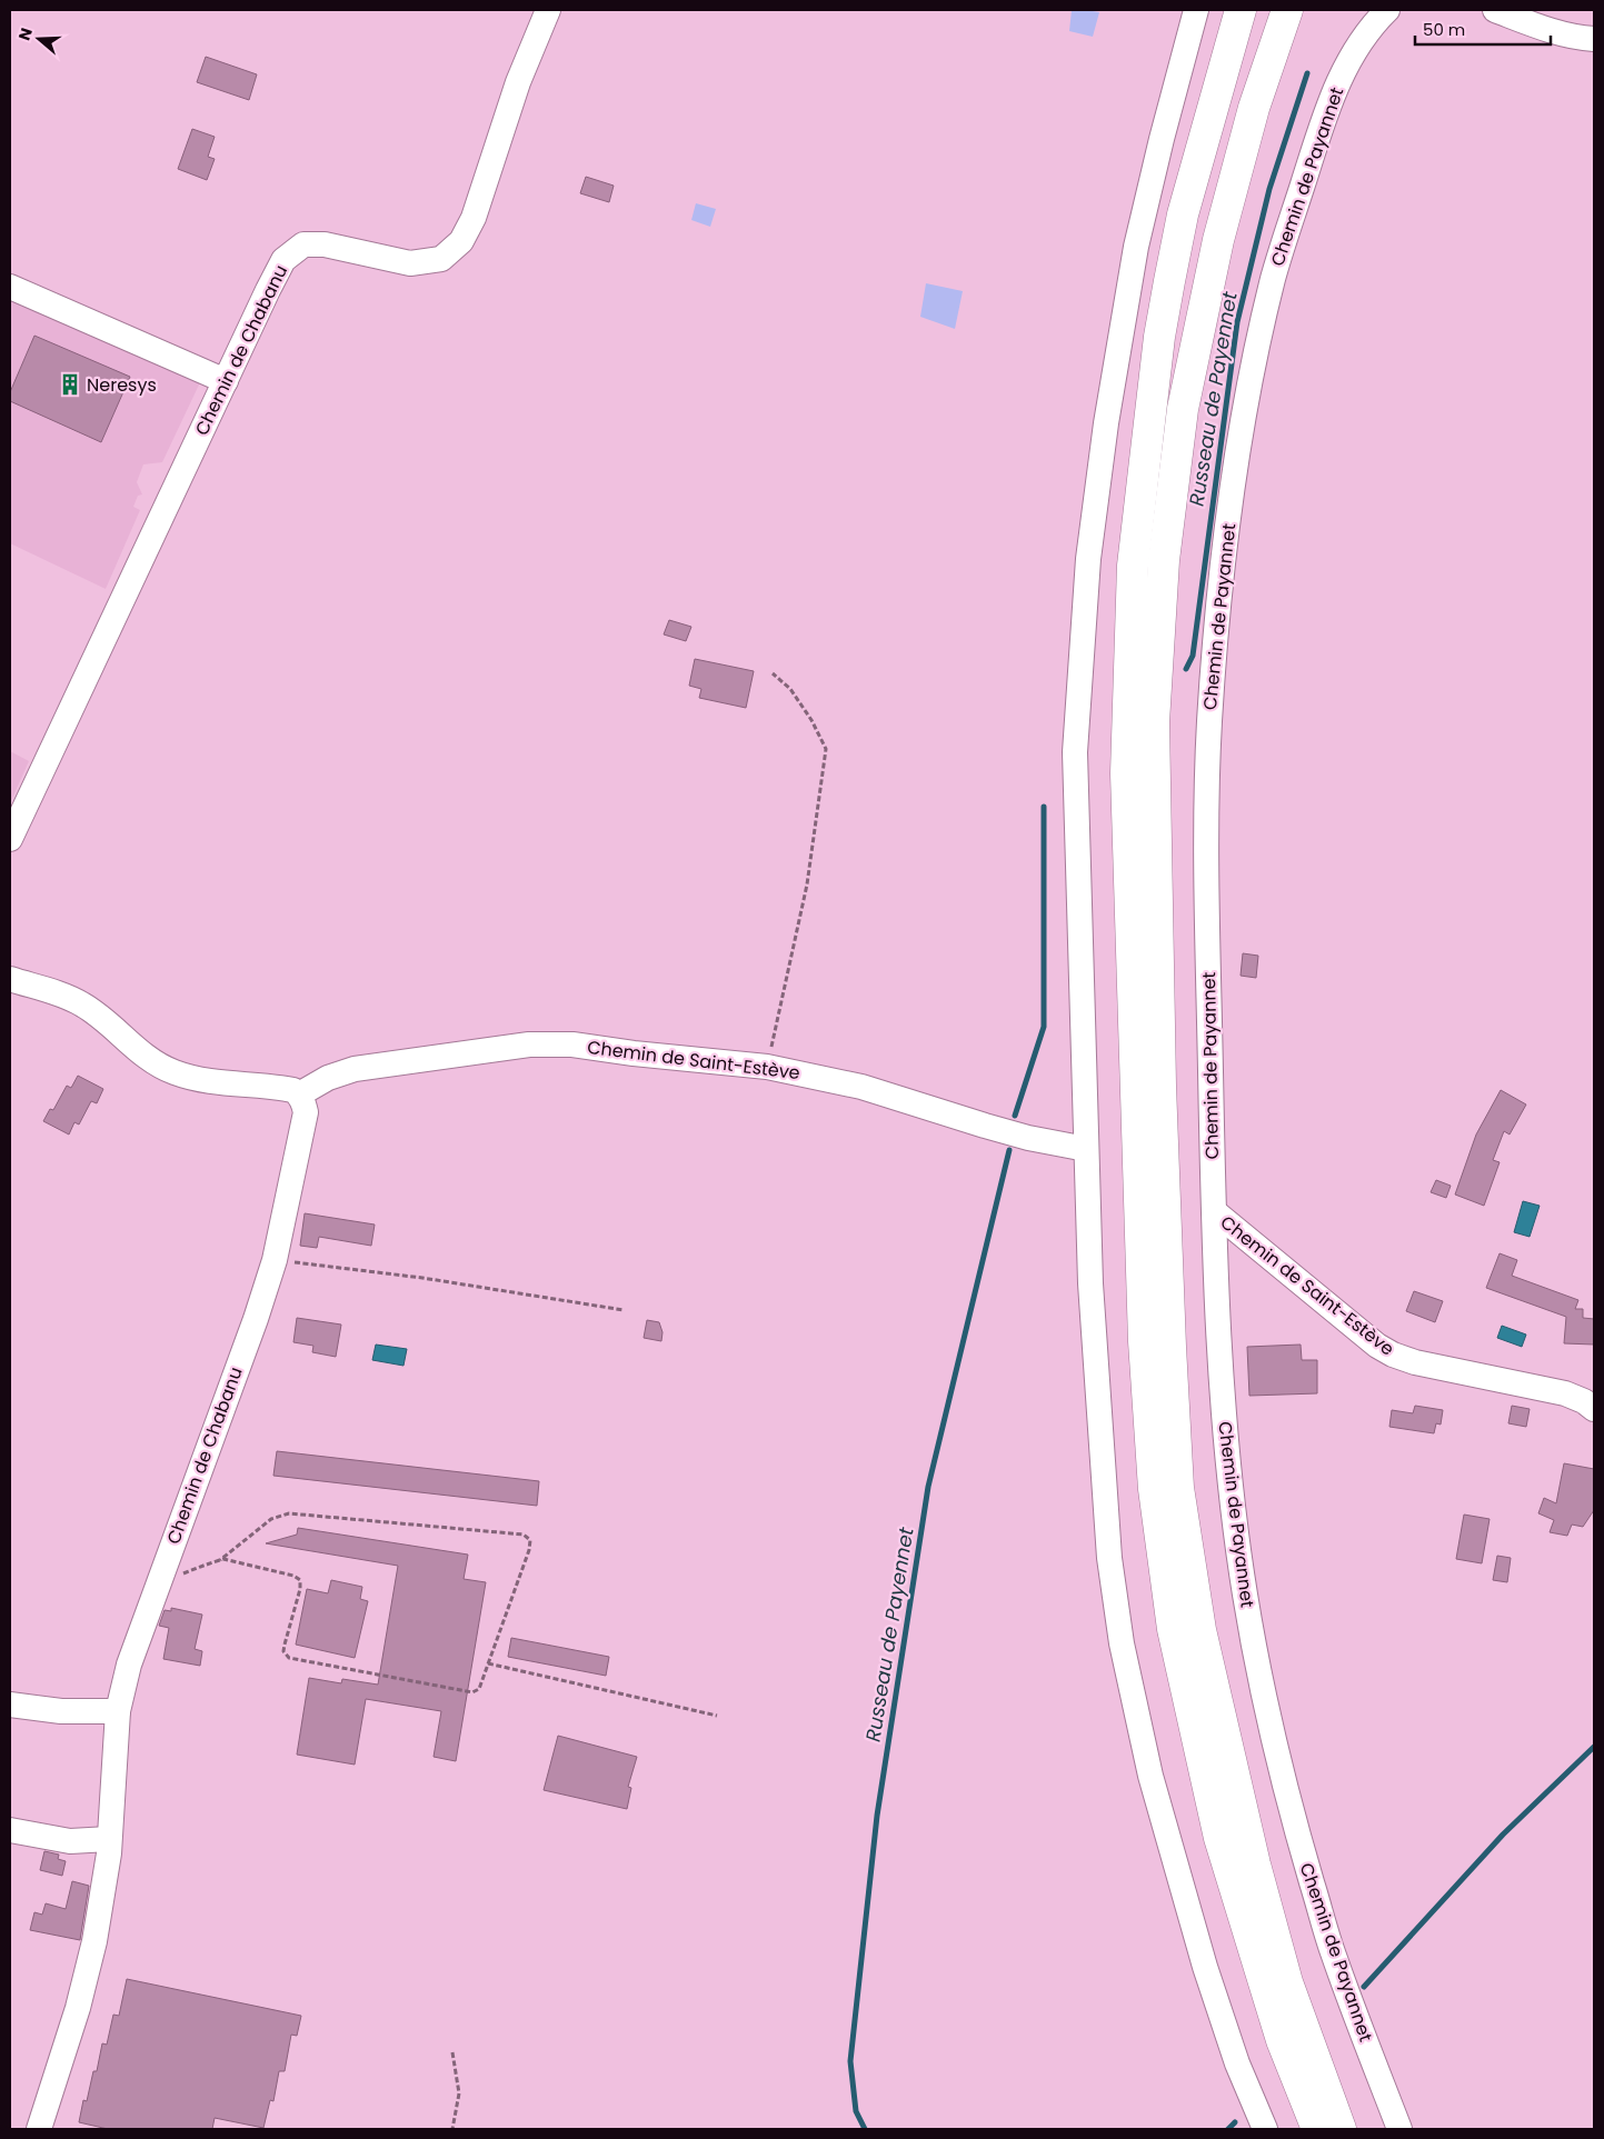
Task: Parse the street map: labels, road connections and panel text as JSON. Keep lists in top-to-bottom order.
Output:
{
  "streets": {
    "street": ["Chemin de Payannet", "Chemin de Chabanu", "Chemin de Saint-Estève"]
  },
  "crossings": [
    ["Chemin de Payannet", "Chemin de Saint-Estève"],
    ["Chemin de Chabanu", "Chemin de Saint-Estève"]
  ],
  "water": ["Russeau de Payennet"],
  "places": {
    "building": ["Neresys"]
  },
  "scale_bar": "50 m",
  "north": "left"
}
